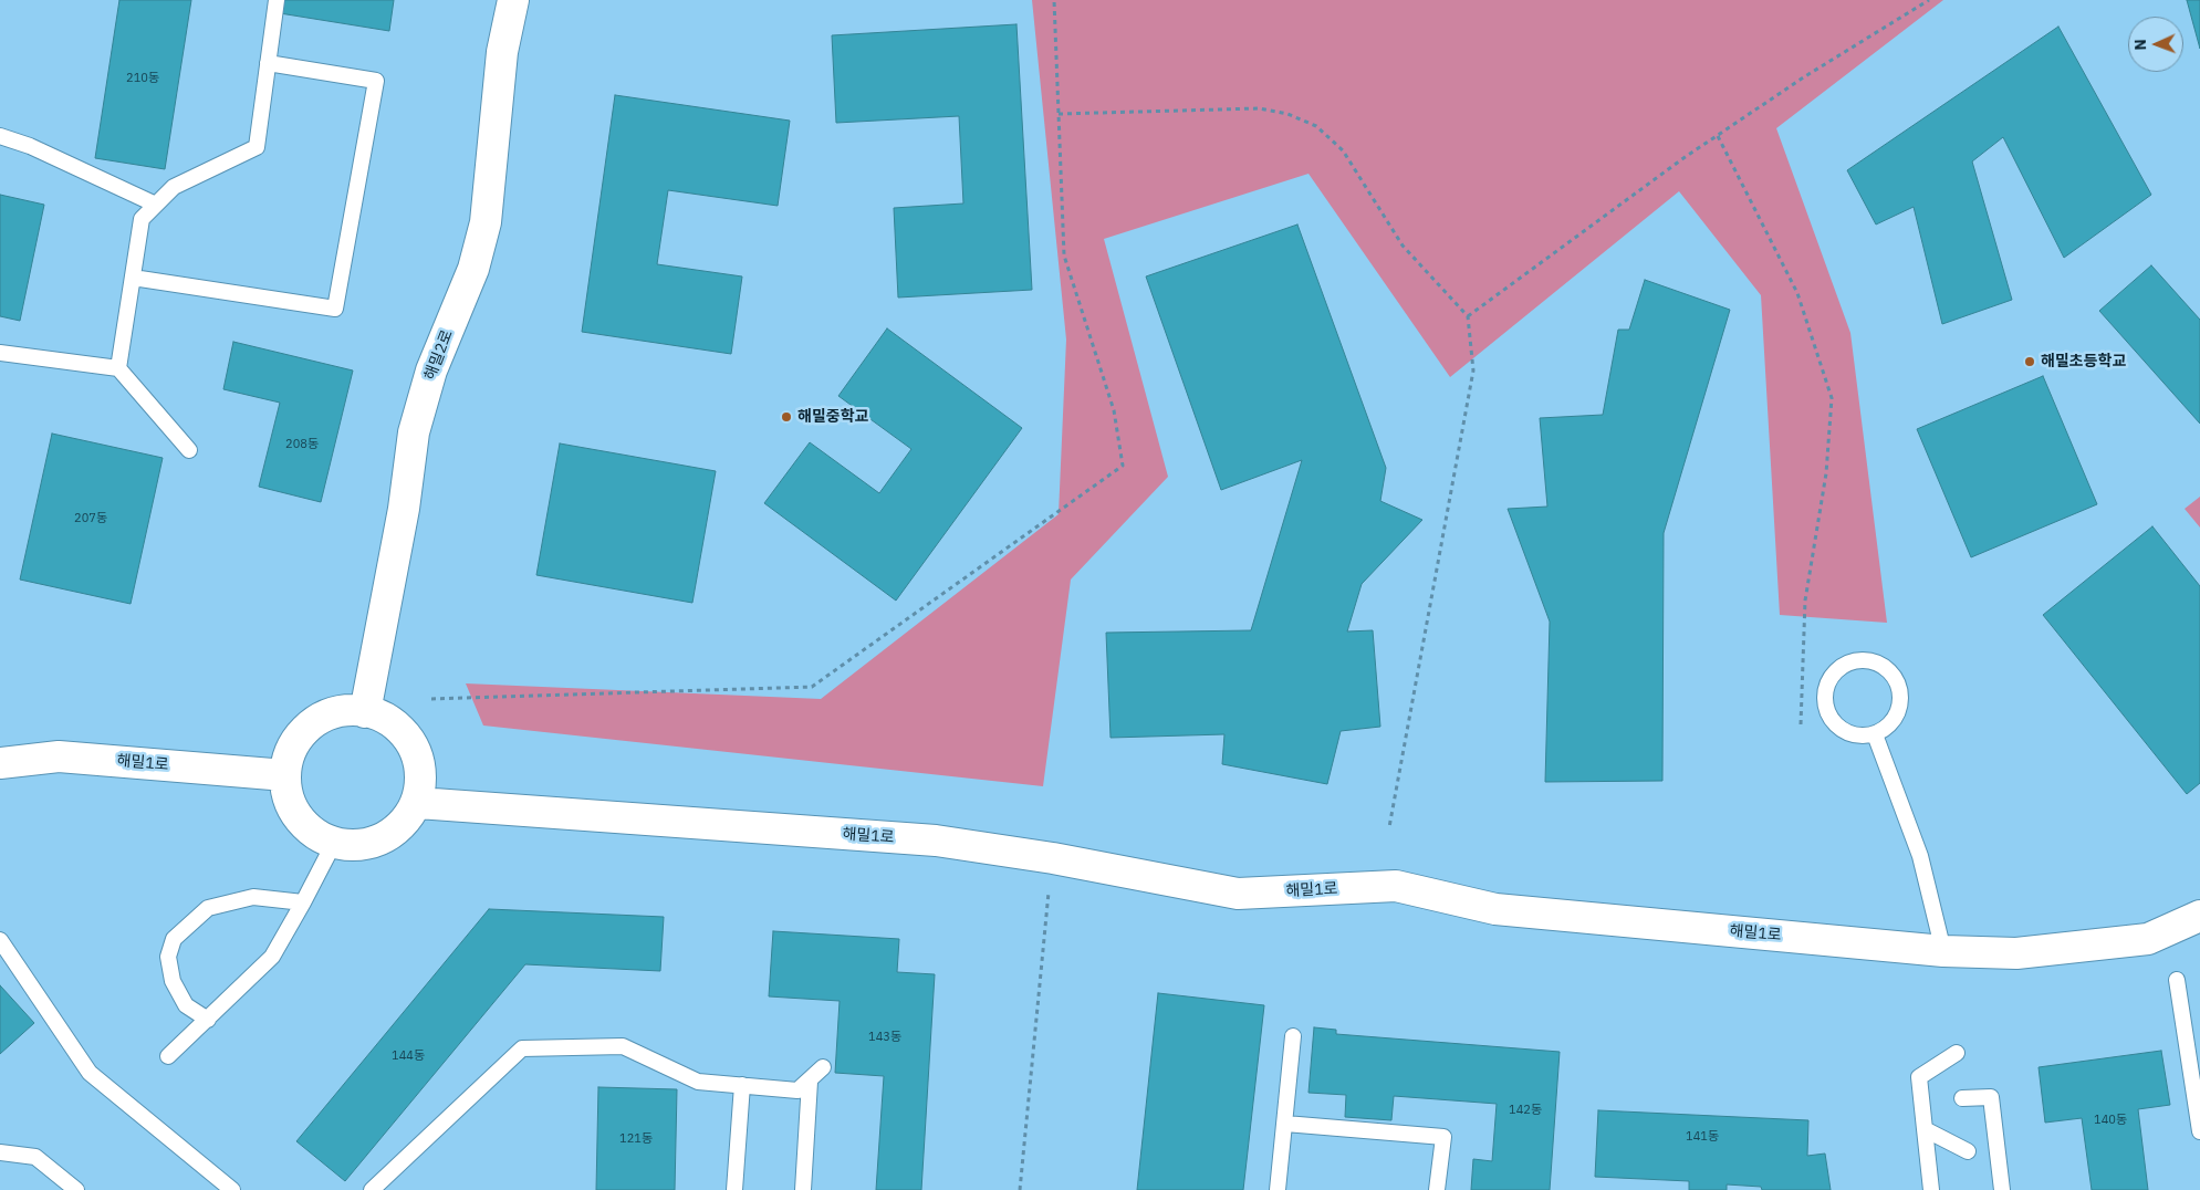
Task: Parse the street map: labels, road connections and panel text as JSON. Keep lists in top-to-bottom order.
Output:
{
  "streets": {
    "street": ["해밀2로", "해밀1로"]
  },
  "crossings": [
    ["해밀2로", "해밀1로"]
  ],
  "places": ["해밀초등학교", "해밀중학교"],
  "house_numbers": [
    "210동",
    "208동",
    "207동",
    "143동",
    "144동",
    "142동",
    "140동",
    "141동",
    "121동"
  ],
  "north": "left"
}
